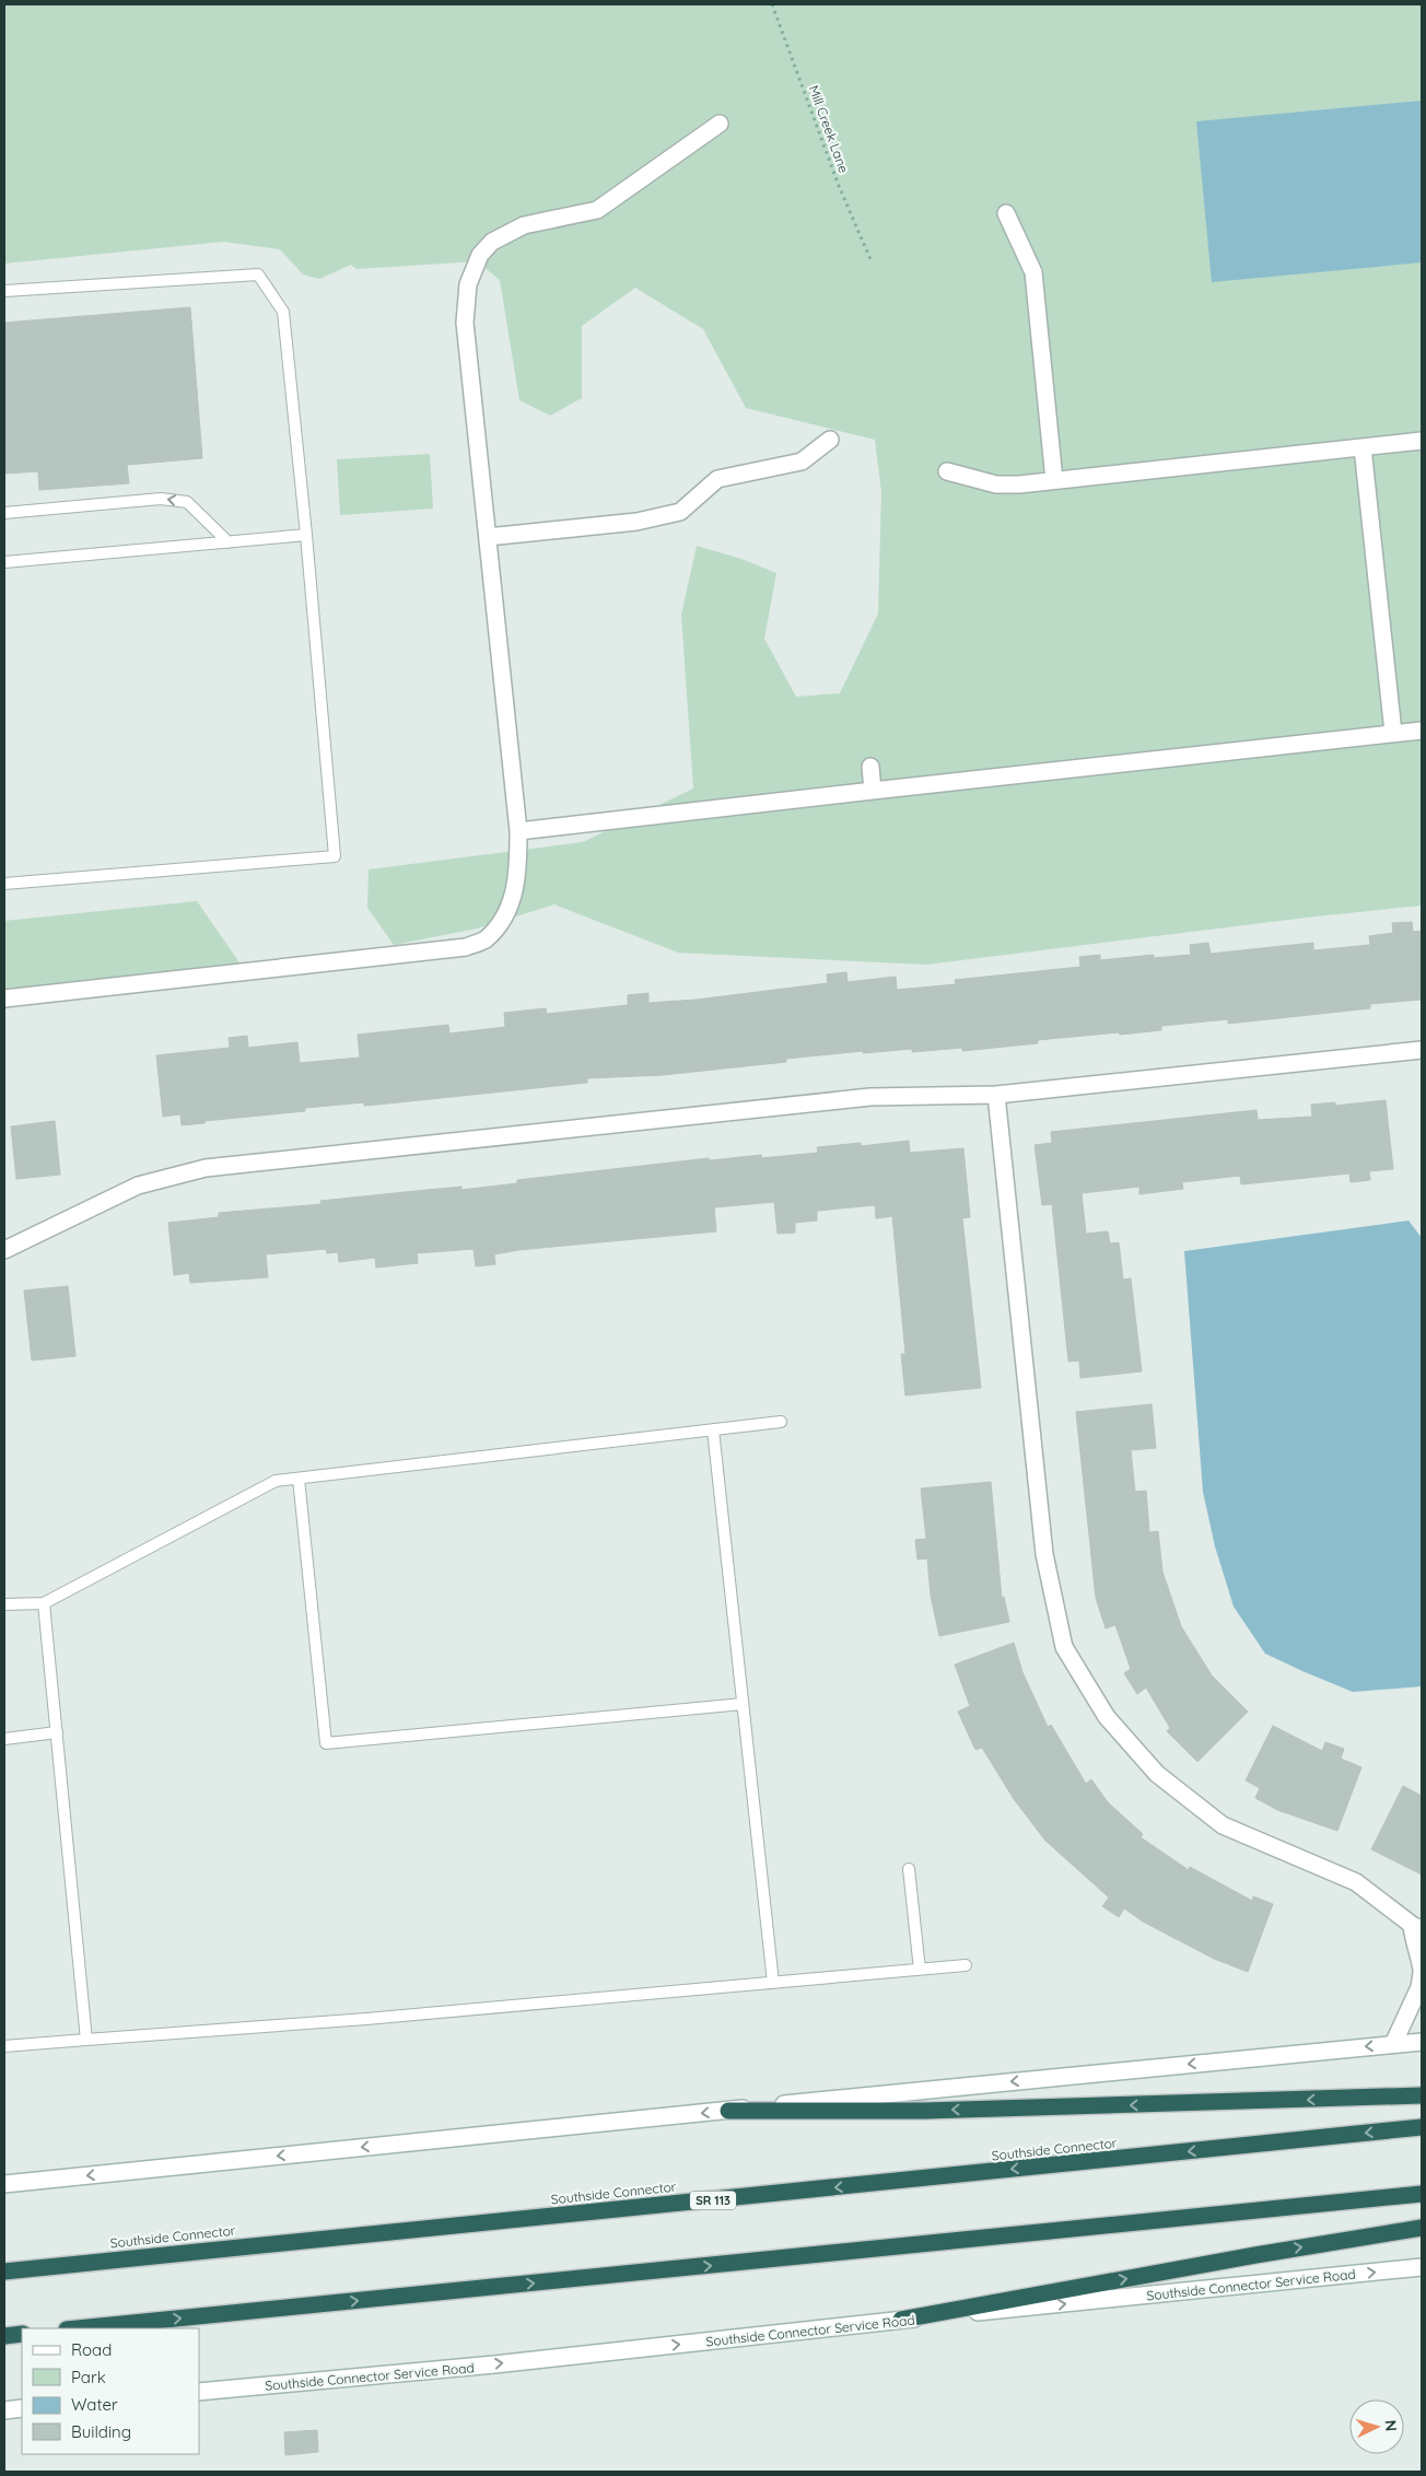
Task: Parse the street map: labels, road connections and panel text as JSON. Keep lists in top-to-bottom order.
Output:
{
  "streets": {
    "highway": ["Southside Connector", "SR 113"],
    "street": ["Southside Connector Service Road"],
    "path": ["Mill Creek Lane"]
  },
  "one_way": ["Southside Connector Service Road"],
  "legend": [
    "Road",
    "Park",
    "Water",
    "Building"
  ],
  "north": "right"
}
